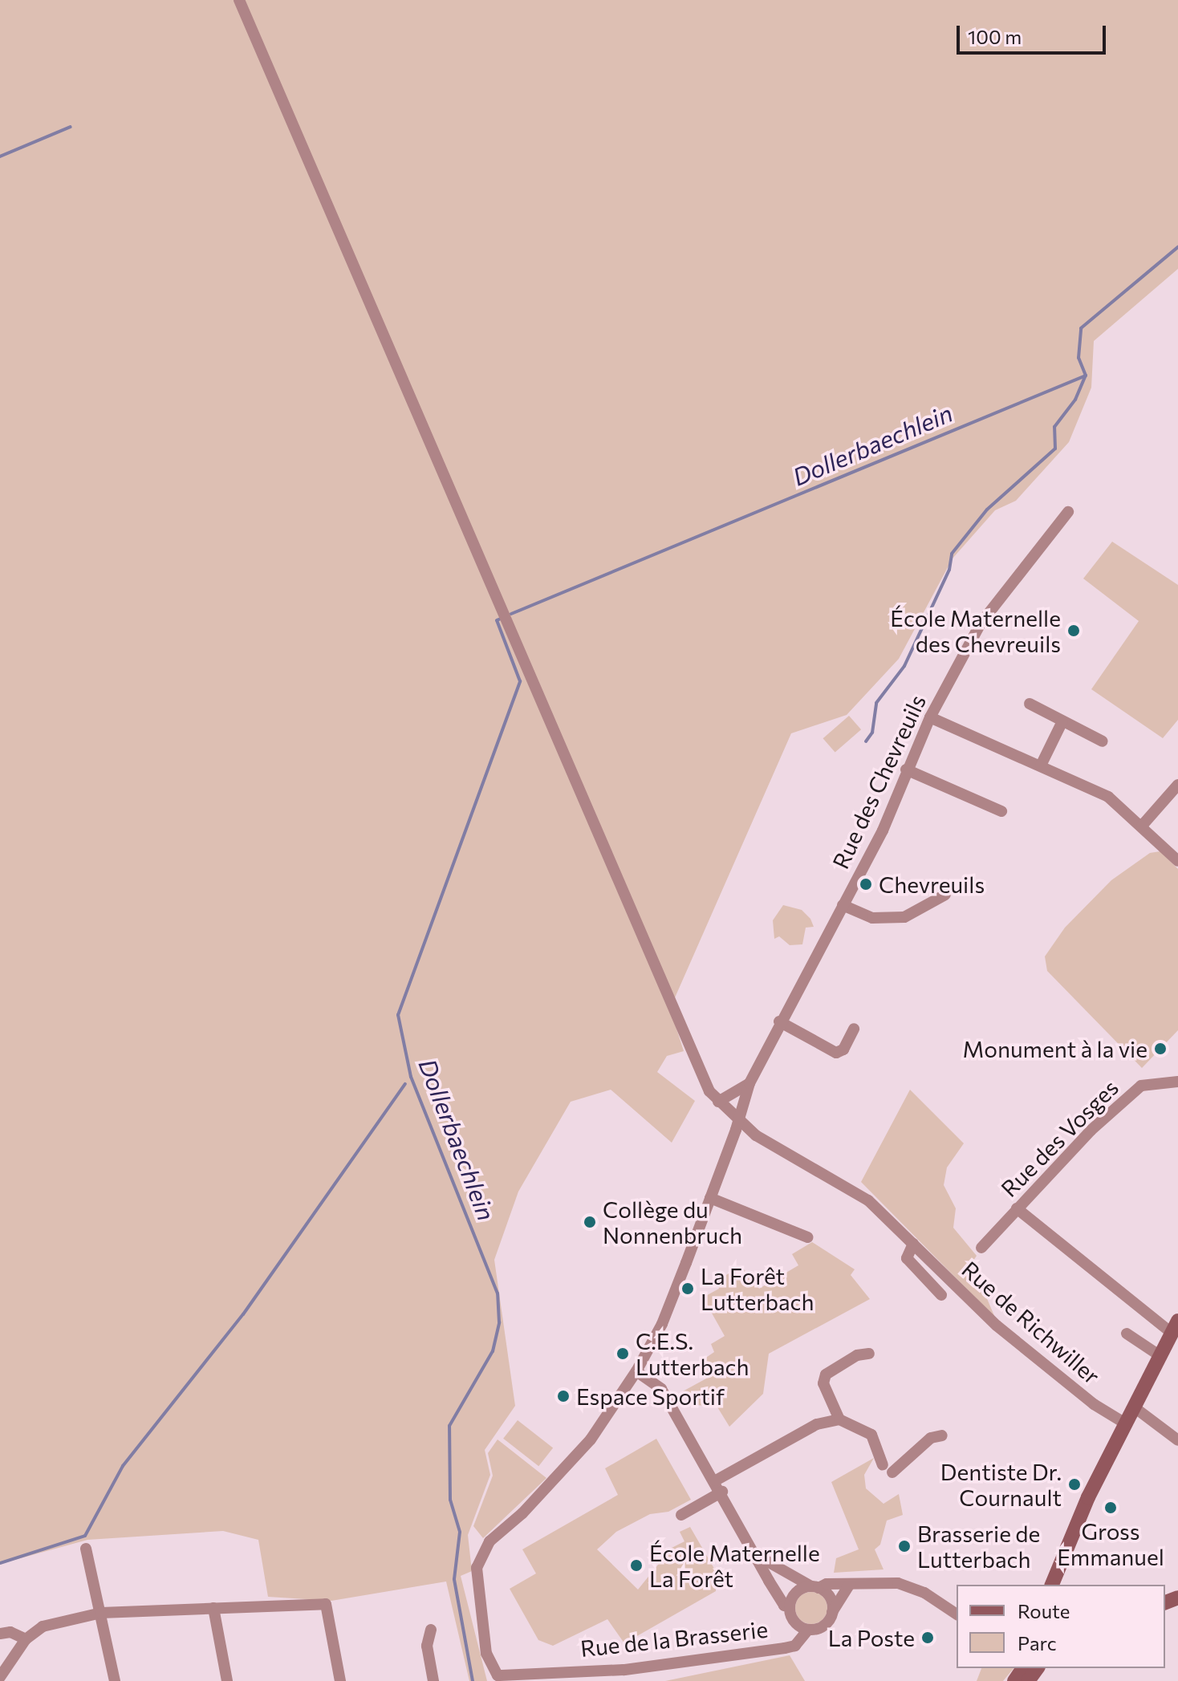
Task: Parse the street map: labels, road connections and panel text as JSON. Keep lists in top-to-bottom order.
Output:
{
  "streets": {
    "street": [
      "Rue des Chevreuils",
      "Rue des Vosges",
      "Rue de Richwiller",
      "Rue de la Brasserie"
    ]
  },
  "crossings": [
    ["Rue des Chevreuils", "Rue de Richwiller"],
    ["Rue des Chevreuils", "Rue de la Brasserie"]
  ],
  "water": ["Dollerbaechlein"],
  "places": [
    "École Maternelle des Chevreuils",
    "Chevreuils",
    "Monument à la vie",
    "Collège du Nonnenbruch",
    "La Forêt Lutterbach",
    "C.E.S. Lutterbach",
    "Espace Sportif",
    "Dentiste Dr. Cournault",
    "Gross Emmanuel",
    "Brasserie de Lutterbach",
    "École Maternelle La Forêt",
    "La Poste"
  ],
  "legend": ["Route", "Parc"],
  "scale_bar": "100 m"
}
